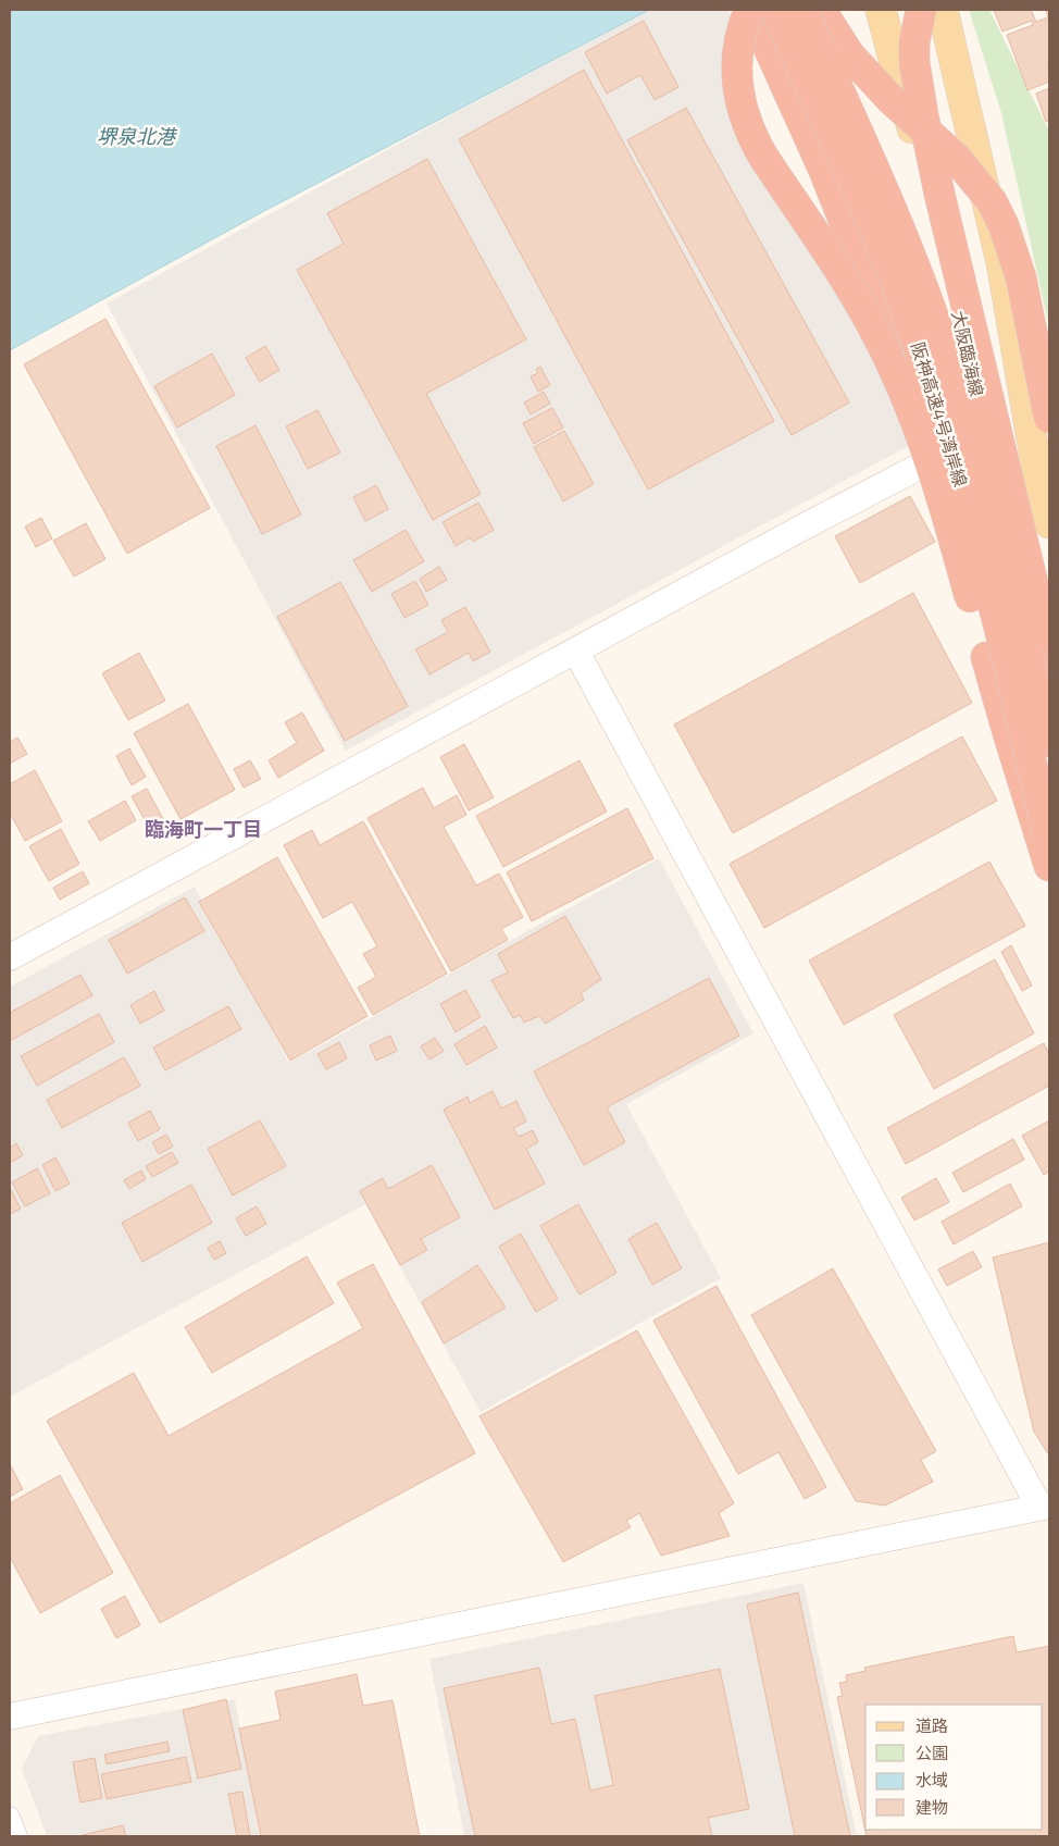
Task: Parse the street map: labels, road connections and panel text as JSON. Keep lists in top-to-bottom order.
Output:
{
  "streets": {
    "highway": ["阪神高速4号湾岸線"],
    "main road": ["大阪臨海線"]
  },
  "districts": ["臨海町一丁目"],
  "water": ["堺泉北港"],
  "legend": [
    "道路",
    "公園",
    "水域",
    "建物"
  ]
}
